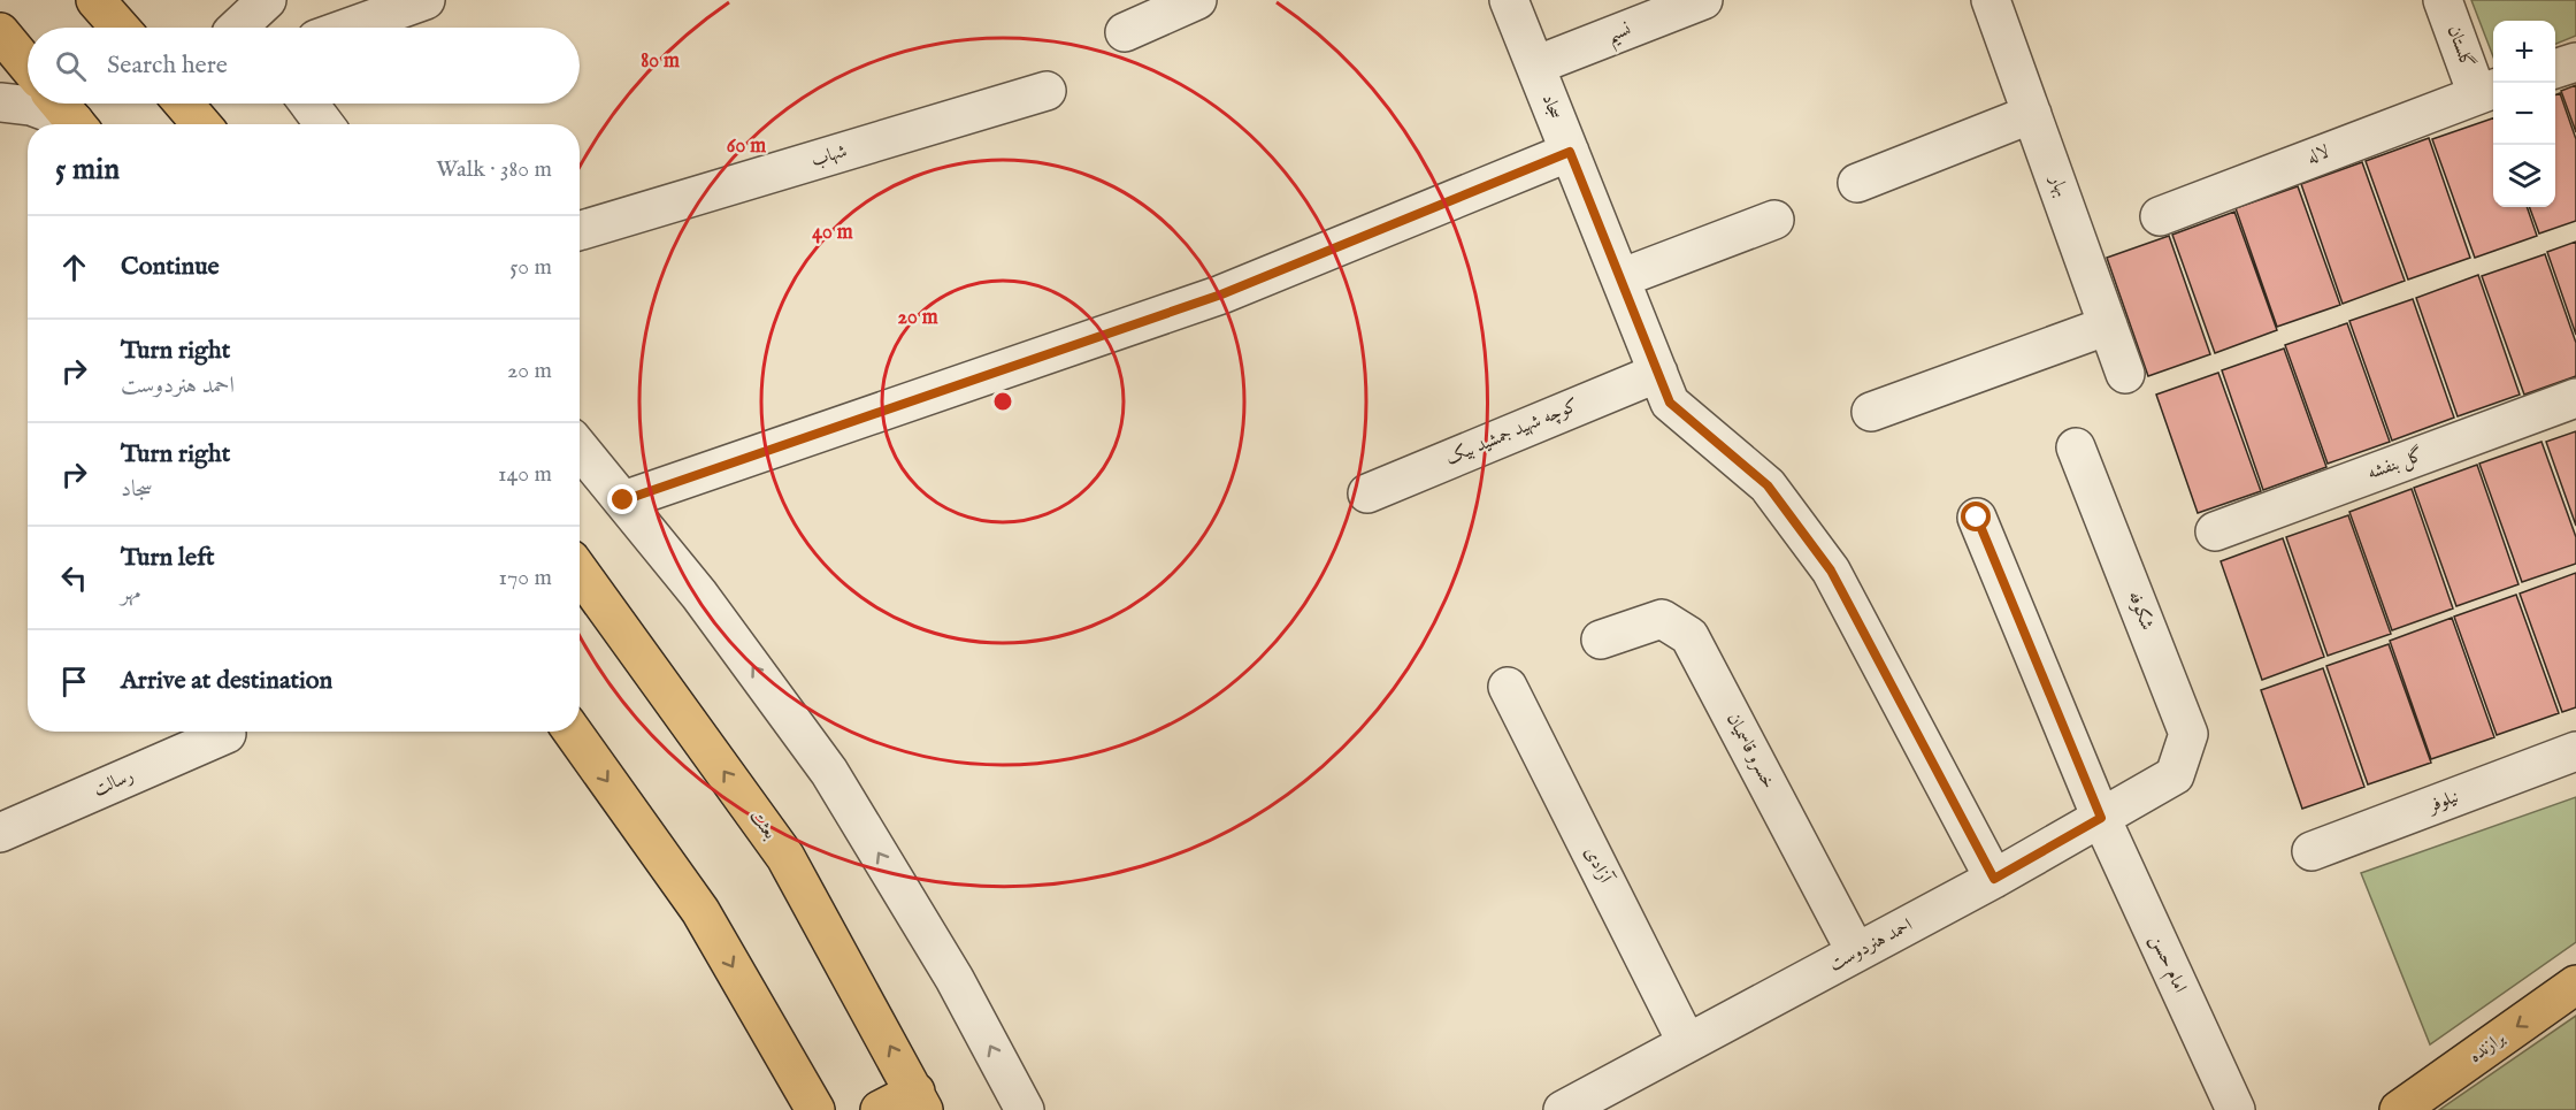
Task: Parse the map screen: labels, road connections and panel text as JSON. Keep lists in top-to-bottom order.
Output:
{
  "streets": {
    "main road": ["بعثت", "برازنده"],
    "street": [
      "نسیم",
      "گلستان",
      "سجاد",
      "لاله",
      "شهاب",
      "بهار",
      "کوچه شهید جمشید بیک",
      "گل بنفشه",
      "شکوفه",
      "خسرو قاسمیان",
      "رسالت",
      "نیلوفر",
      "آزادی",
      "احمد هنردوست",
      "امام حسن"
    ]
  },
  "crossings": [
    ["نسیم", "سجاد"],
    ["گلستان", "لاله"],
    ["سجاد", "کوچه شهید جمشید بیک"],
    ["سجاد", "احمد هنردوست"],
    ["شکوفه", "احمد هنردوست"],
    ["خسرو قاسمیان", "احمد هنردوست"],
    ["آزادی", "احمد هنردوست"],
    ["احمد هنردوست", "امام حسن"]
  ],
  "one_way": ["برازنده"],
  "page": {
    "map_buttons": ["+", "−"],
    "search": "Search here",
    "heading": ["5 min", "Walk · 380 m"],
    "list": [
      ["Continue", "50 m"],
      ["Turn right", "احمد هنردوست", "20 m"],
      ["Turn right", "سجاد", "140 m"],
      ["Turn left", "مهر", "170 m"],
      "Arrive at destination"
    ]
  },
  "rings": [
    "80 m",
    "60 m",
    "40 m",
    "20 m"
  ]
}
